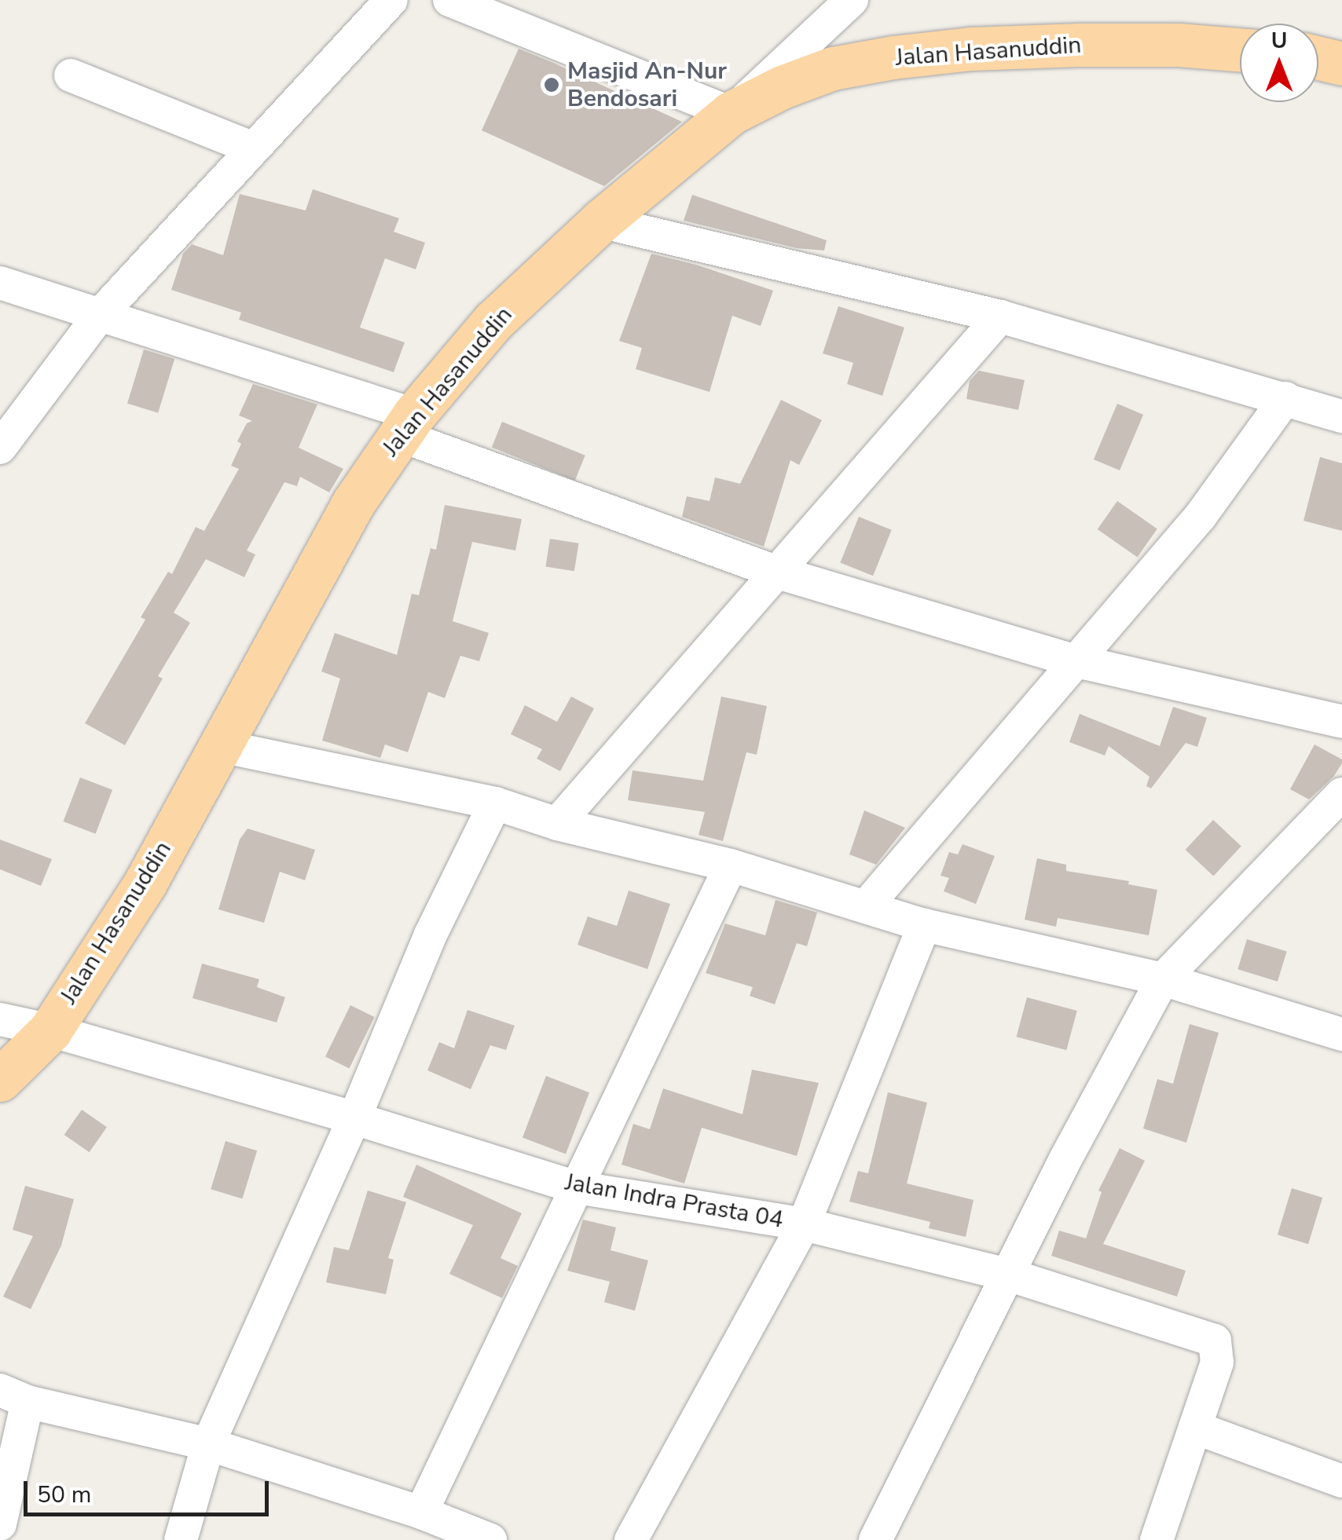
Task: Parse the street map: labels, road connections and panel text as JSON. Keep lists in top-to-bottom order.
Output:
{
  "streets": {
    "main road": ["Jalan Hasanuddin"],
    "street": ["Jalan Indra Prasta 04"]
  },
  "crossings": [
    ["Jalan Hasanuddin", "Jalan Indra Prasta 04"]
  ],
  "places": ["Masjid An-Nur Bendosari"],
  "scale_bar": "50 m",
  "north": "top"
}
